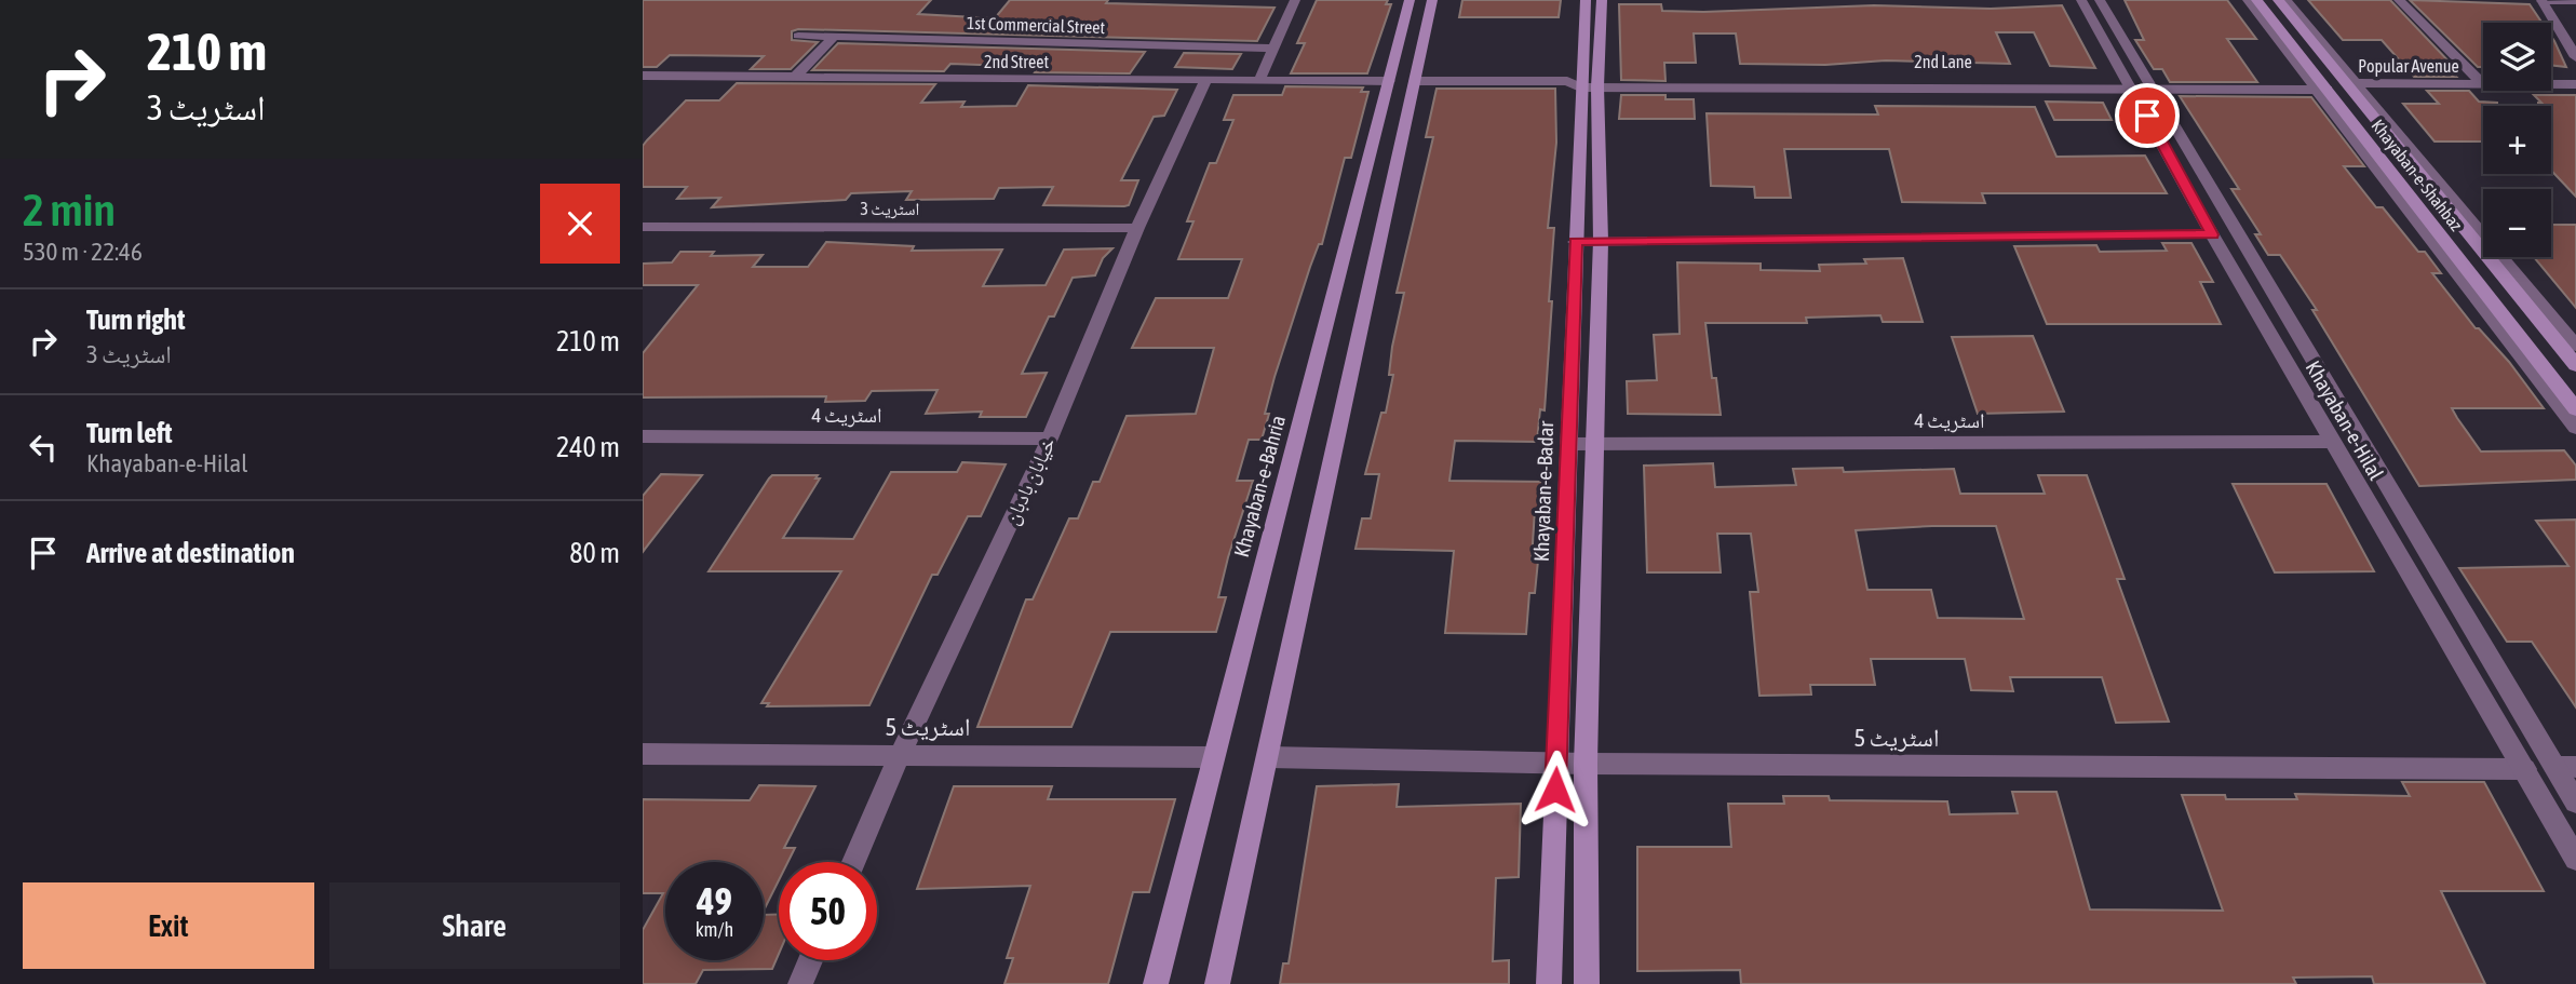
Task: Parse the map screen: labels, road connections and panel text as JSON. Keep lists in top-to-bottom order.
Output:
{
  "streets": {
    "main road": ["Khayaban-e-Shahbaz", "Khayaban-e-Bahria", "Khayaban-e-Badar"],
    "street": [
      "1st Commercial Street",
      "2nd Street",
      "Popular Avenue",
      "اسٹریٹ 3",
      "اسٹریٹ 4",
      "Khayaban-e-Hilal",
      "خیابان بادبان",
      "اسٹریٹ 5"
    ]
  },
  "crossings": [
    ["2nd Street", "خیابان بادبان"],
    ["2nd Street", "Khayaban-e-Bahria"],
    ["Popular Avenue", "Khayaban-e-Shahbaz"],
    ["اسٹریٹ 3", "خیابان بادبان"],
    ["اسٹریٹ 4", "Khayaban-e-Hilal"],
    ["اسٹریٹ 4", "خیابان بادبان"],
    ["اسٹریٹ 4", "Khayaban-e-Badar"],
    ["Khayaban-e-Hilal", "اسٹریٹ 5"],
    ["خیابان بادبان", "اسٹریٹ 5"],
    ["Khayaban-e-Bahria", "اسٹریٹ 5"],
    ["Khayaban-e-Badar", "اسٹریٹ 5"]
  ],
  "page": {
    "turn": ["210 m", "اسٹریٹ 3"],
    "map_buttons": ["+", "−"],
    "heading": ["2 min", "530 m · 22:46"],
    "list": [
      {
        "name": "Turn right",
        "note": "اسٹریٹ 3",
        "value": "210 m"
      },
      {
        "name": "Turn left",
        "note": "Khayaban-e-Hilal",
        "value": "240 m"
      },
      {
        "name": "Arrive at destination",
        "value": "80 m"
      }
    ],
    "speed": "49 km/h",
    "limit": "50",
    "buttons": ["Exit", "Share"]
  }
}
